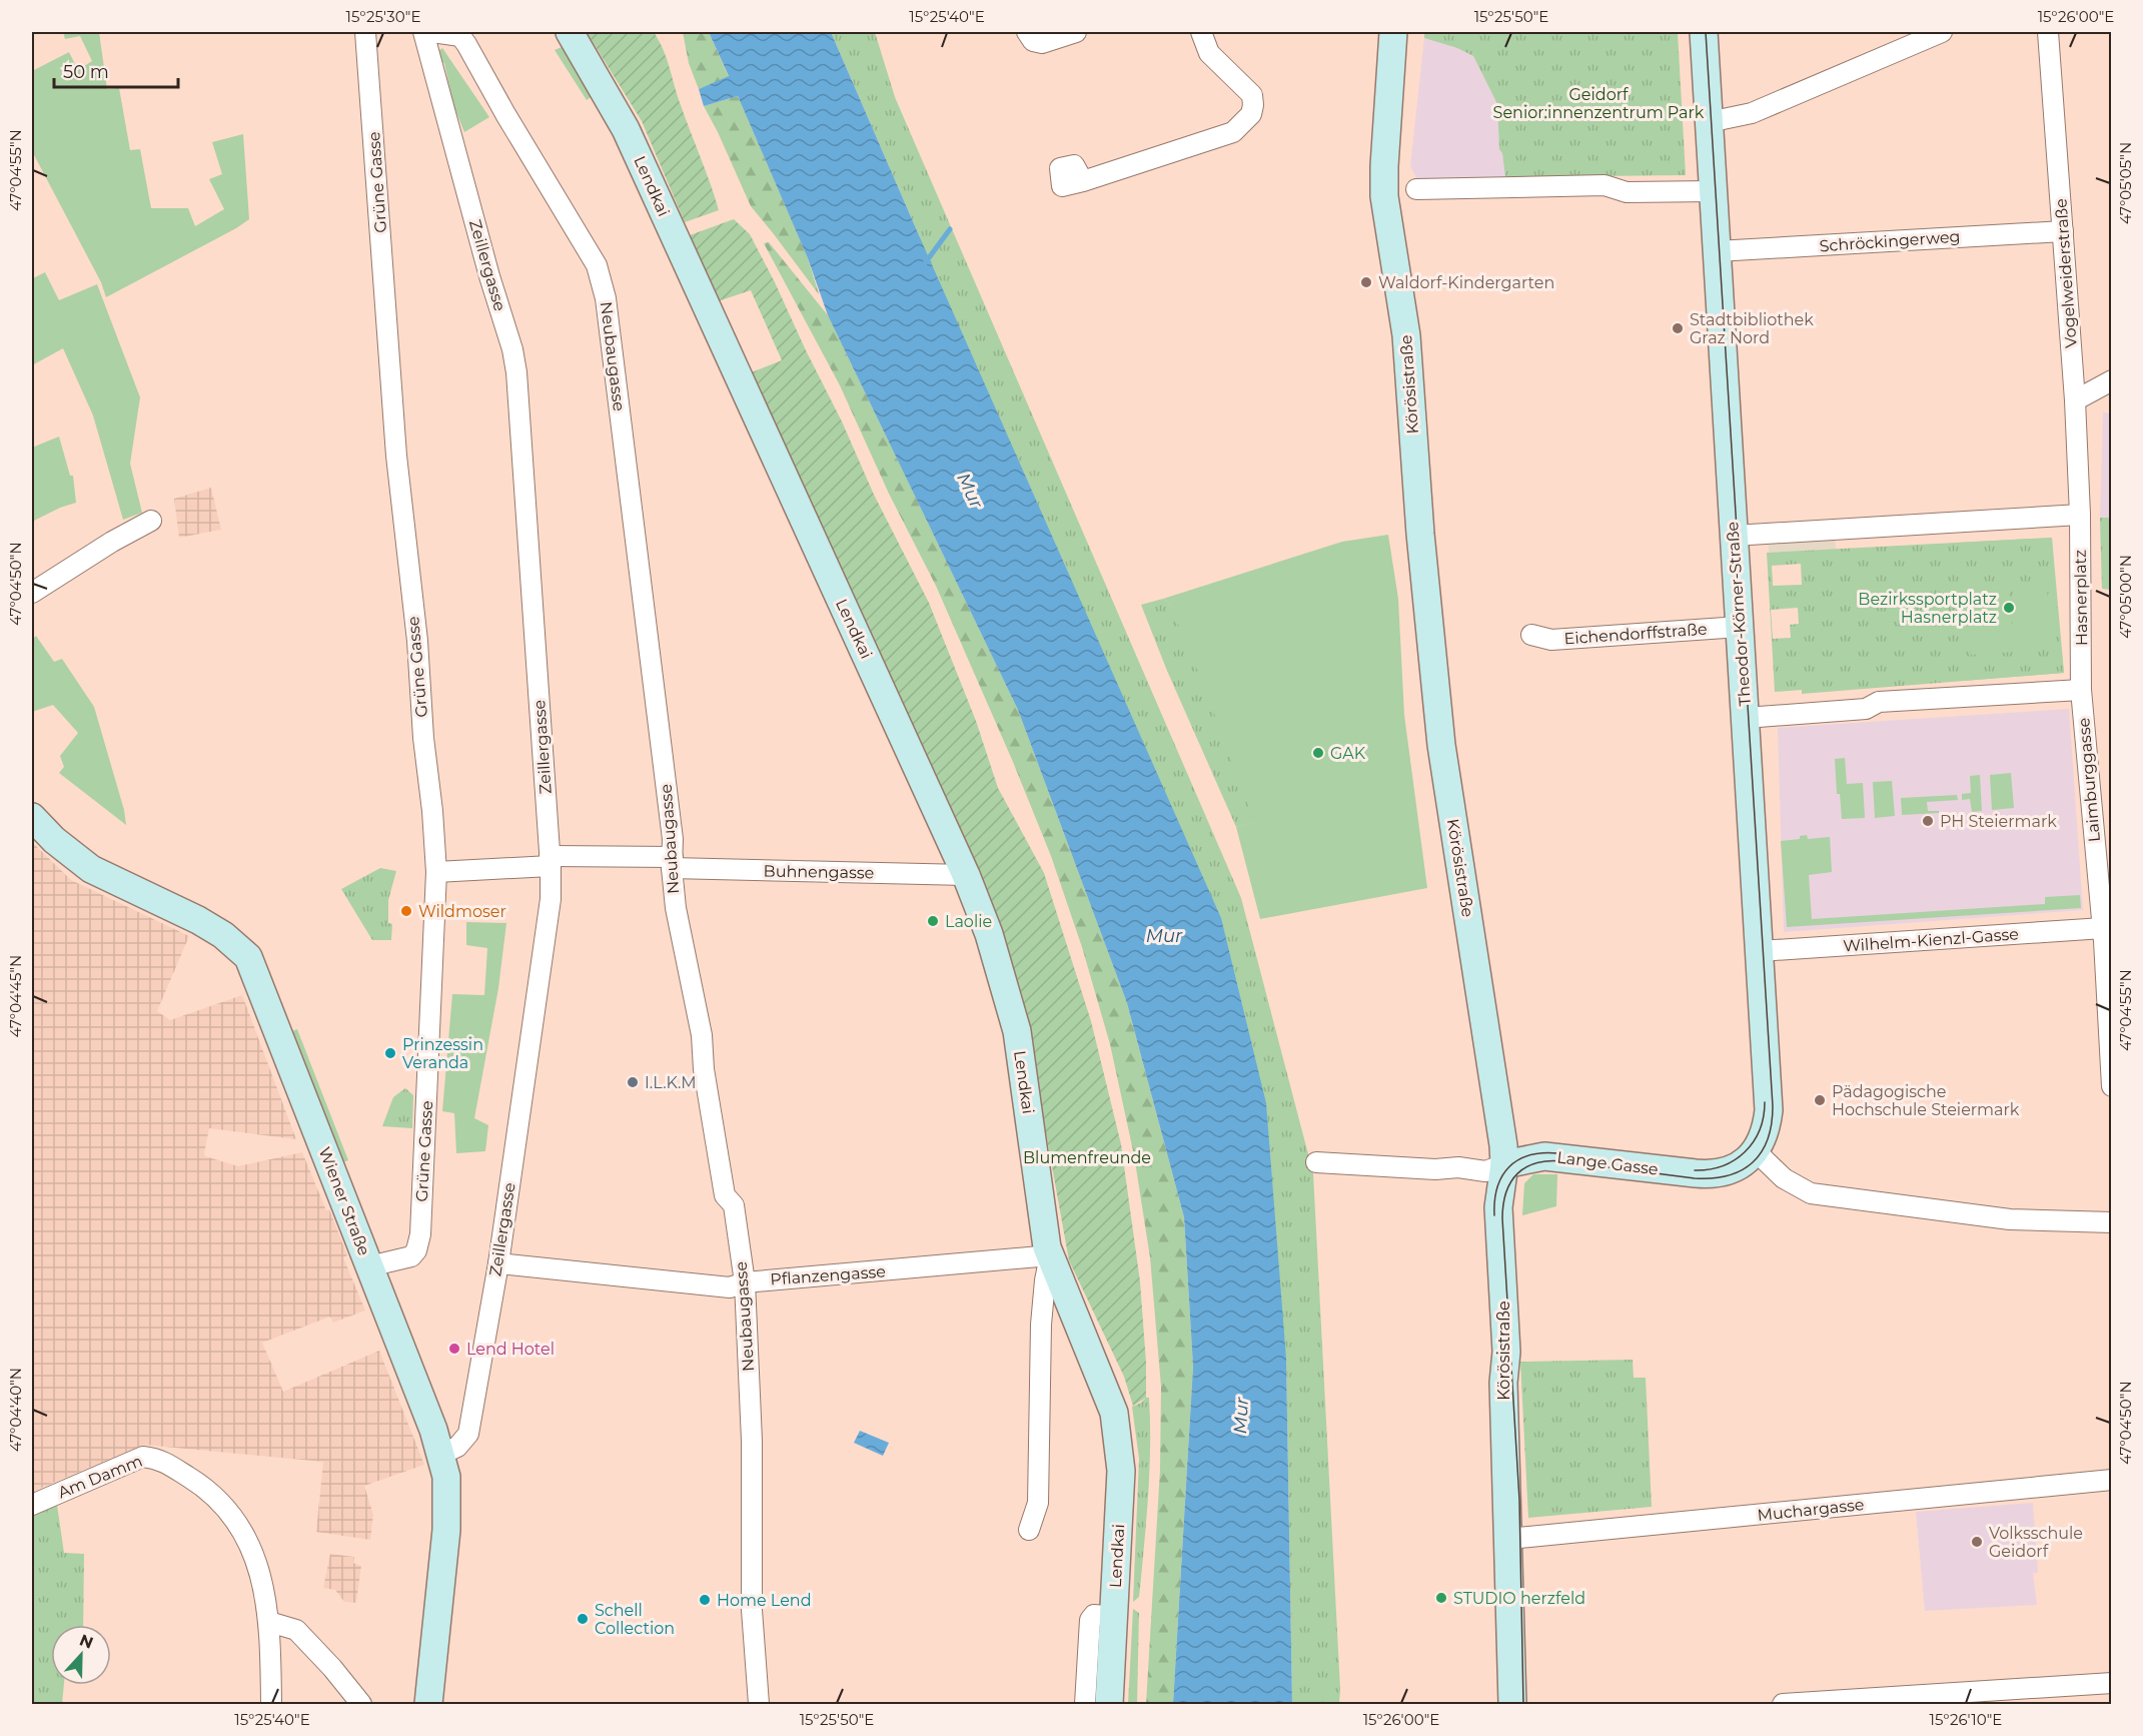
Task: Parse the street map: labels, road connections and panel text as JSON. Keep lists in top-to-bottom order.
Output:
{
  "streets": {
    "main road": [
      "Lendkai",
      "Körösistraße",
      "Theodor-Körner-Straße",
      "Lange Gasse",
      "Wiener Straße"
    ],
    "street": [
      "Grüne Gasse",
      "Schröckingerweg",
      "Zeillergasse",
      "Vogelweiderstraße",
      "Neubaugasse",
      "Hasnerplatz",
      "Eichendorffstraße",
      "Laimburggasse",
      "Buhnengasse",
      "Wilhelm-Kienzl-Gasse",
      "Pflanzengasse",
      "Am Damm",
      "Muchargasse"
    ]
  },
  "crossings": [
    ["Grüne Gasse", "Buhnengasse"],
    ["Grüne Gasse", "Wiener Straße"],
    ["Lendkai", "Buhnengasse"],
    ["Lendkai", "Pflanzengasse"],
    ["Schröckingerweg", "Vogelweiderstraße"],
    ["Schröckingerweg", "Theodor-Körner-Straße"],
    ["Zeillergasse", "Buhnengasse"],
    ["Zeillergasse", "Wiener Straße"],
    ["Zeillergasse", "Pflanzengasse"],
    ["Vogelweiderstraße", "Hasnerplatz"],
    ["Neubaugasse", "Buhnengasse"],
    ["Neubaugasse", "Pflanzengasse"],
    ["Körösistraße", "Lange Gasse"],
    ["Körösistraße", "Muchargasse"],
    ["Hasnerplatz", "Laimburggasse"],
    ["Theodor-Körner-Straße", "Eichendorffstraße"],
    ["Theodor-Körner-Straße", "Wilhelm-Kienzl-Gasse"],
    ["Theodor-Körner-Straße", "Lange Gasse"],
    ["Laimburggasse", "Wilhelm-Kienzl-Gasse"]
  ],
  "water": ["Mur"],
  "parks": ["Geidorf Senior:innenzentrum Park", "Blumenfreunde"],
  "places": [
    "Waldorf-Kindergarten",
    "Stadtbibliothek Graz Nord",
    "Bezirkssportplatz Hasnerplatz",
    "GAK",
    "PH Steiermark",
    "Wildmoser",
    "Laolie",
    "Prinzessin Veranda",
    "I.L.K.M",
    "Pädagogische Hochschule Steiermark",
    "Lend Hotel",
    "Volksschule Geidorf",
    "STUDIO herzfeld",
    "Home Lend",
    "Schell Collection"
  ],
  "scale_bar": "50 m",
  "north": "top",
  "coordinates": [
    "15°25'30\"E",
    "15°25'40\"E",
    "15°25'50\"E",
    "15°26'00\"E",
    "47°04'55\"N",
    "47°05'05\"N",
    "47°04'50\"N",
    "47°05'00\"N",
    "47°04'45\"N",
    "47°04'40\"N",
    "15°26'10\"E"
  ]
}
